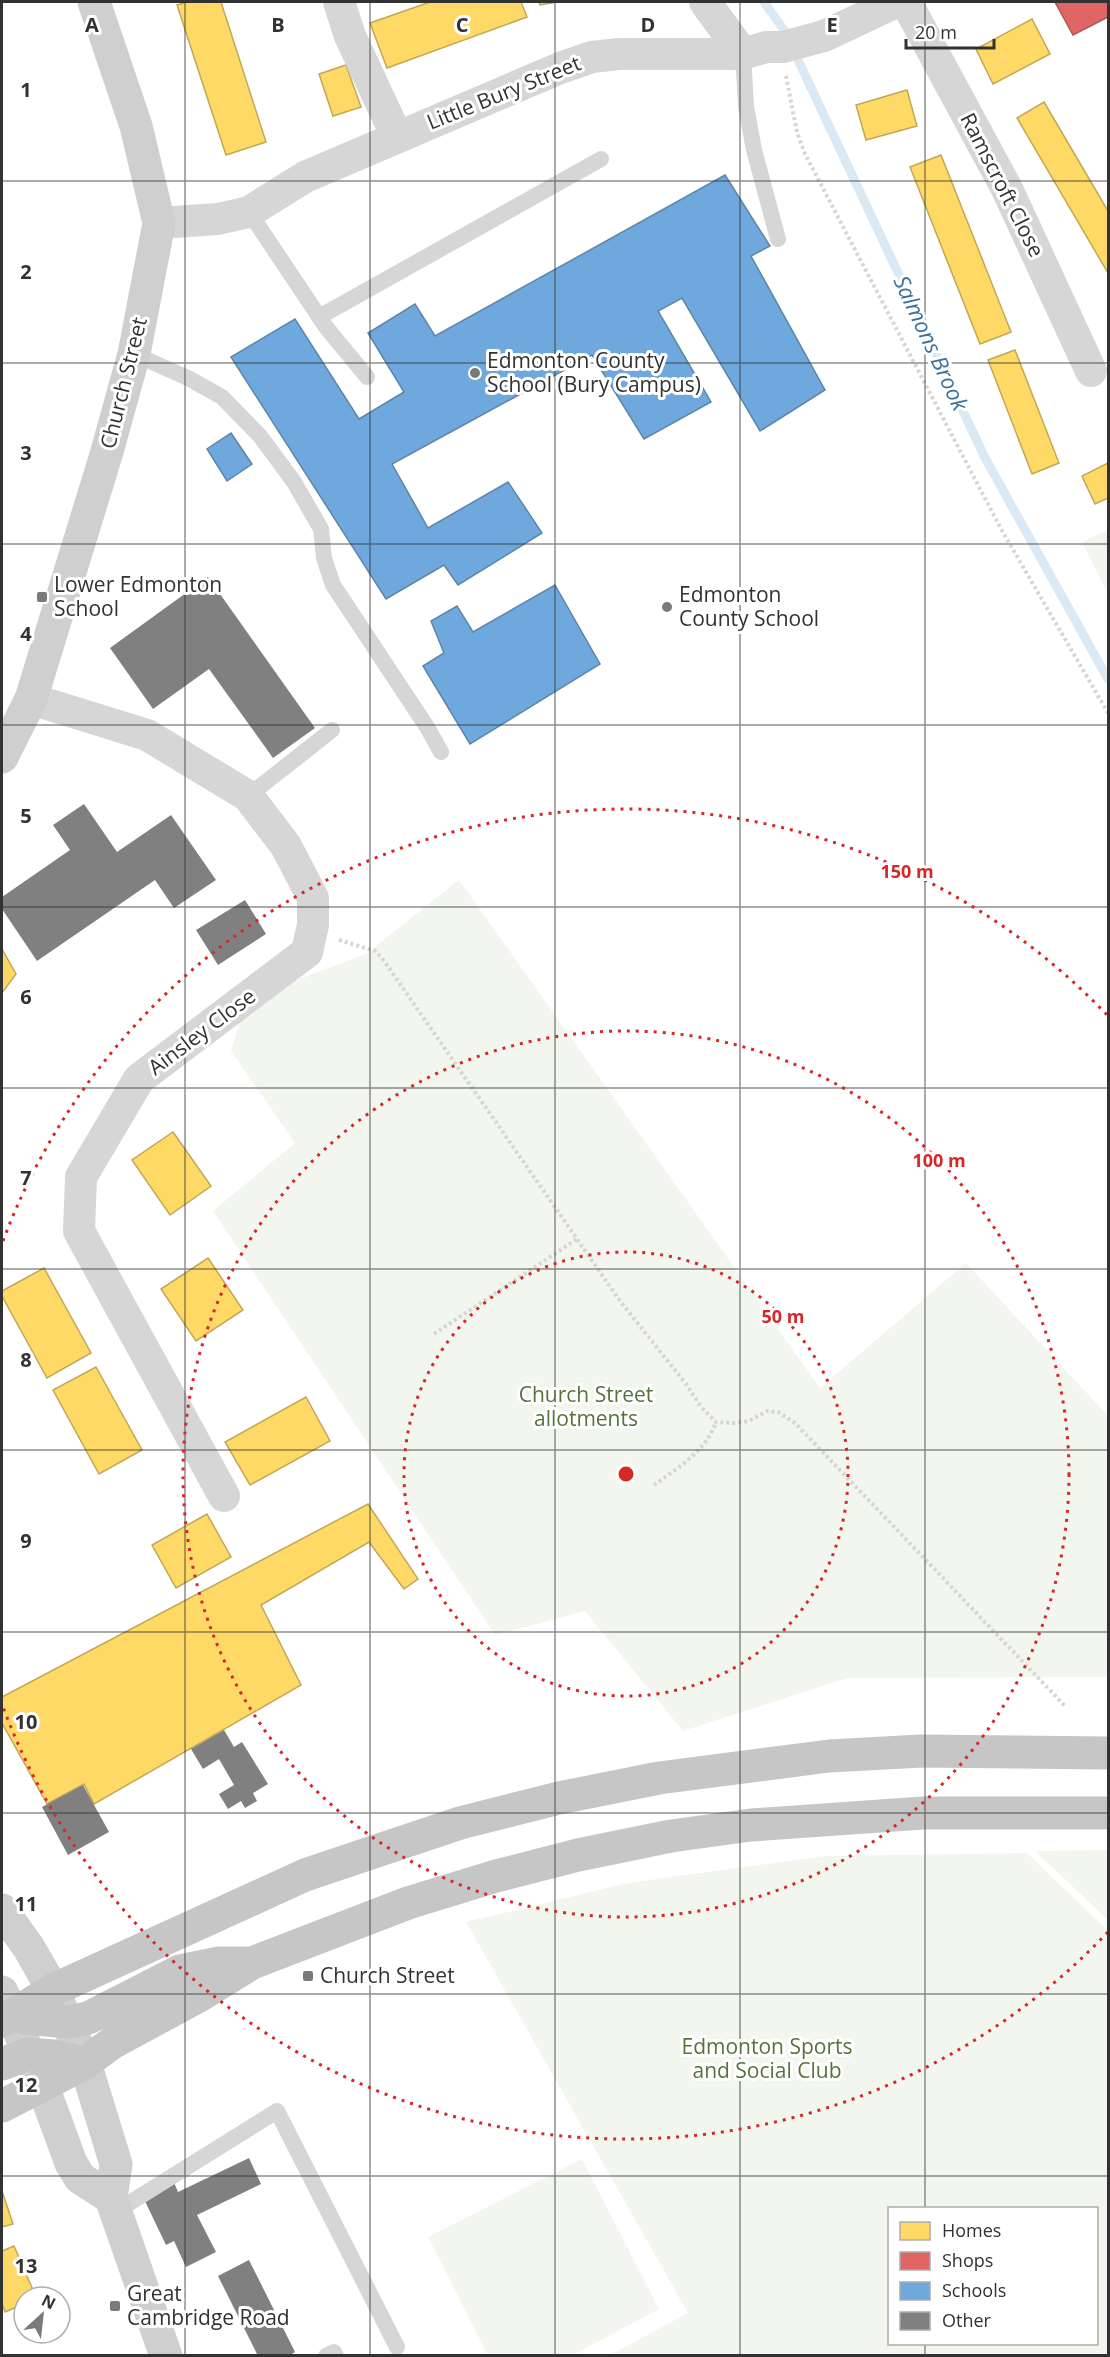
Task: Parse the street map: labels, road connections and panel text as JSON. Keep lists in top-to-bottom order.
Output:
{
  "streets": {
    "main road": ["Church Street"],
    "street": ["Little Bury Street", "Ramscroft Close", "Ainsley Close"]
  },
  "crossings": [
    ["Little Bury Street", "Church Street"],
    ["Church Street", "Ainsley Close"]
  ],
  "water": ["Salmons Brook"],
  "parks": ["Church Street allotments", "Edmonton Sports and Social Club"],
  "places": {
    "other": ["Edmonton County School (Bury Campus)", "Edmonton County School"],
    "transit": ["Lower Edmonton School", "Church Street", "Great Cambridge Road"]
  },
  "legend": [
    "Homes",
    "Shops",
    "Schools",
    "Other"
  ],
  "scale_bar": "20 m",
  "north": "top right",
  "grid": {
    "columns": [
      "A",
      "B",
      "C",
      "D",
      "E"
    ],
    "rows": [
      "1",
      "2",
      "3",
      "4",
      "5",
      "6",
      "7",
      "8",
      "9",
      "10",
      "11",
      "12",
      "13"
    ]
  },
  "rings": ["150 m", "100 m", "50 m"]
}
